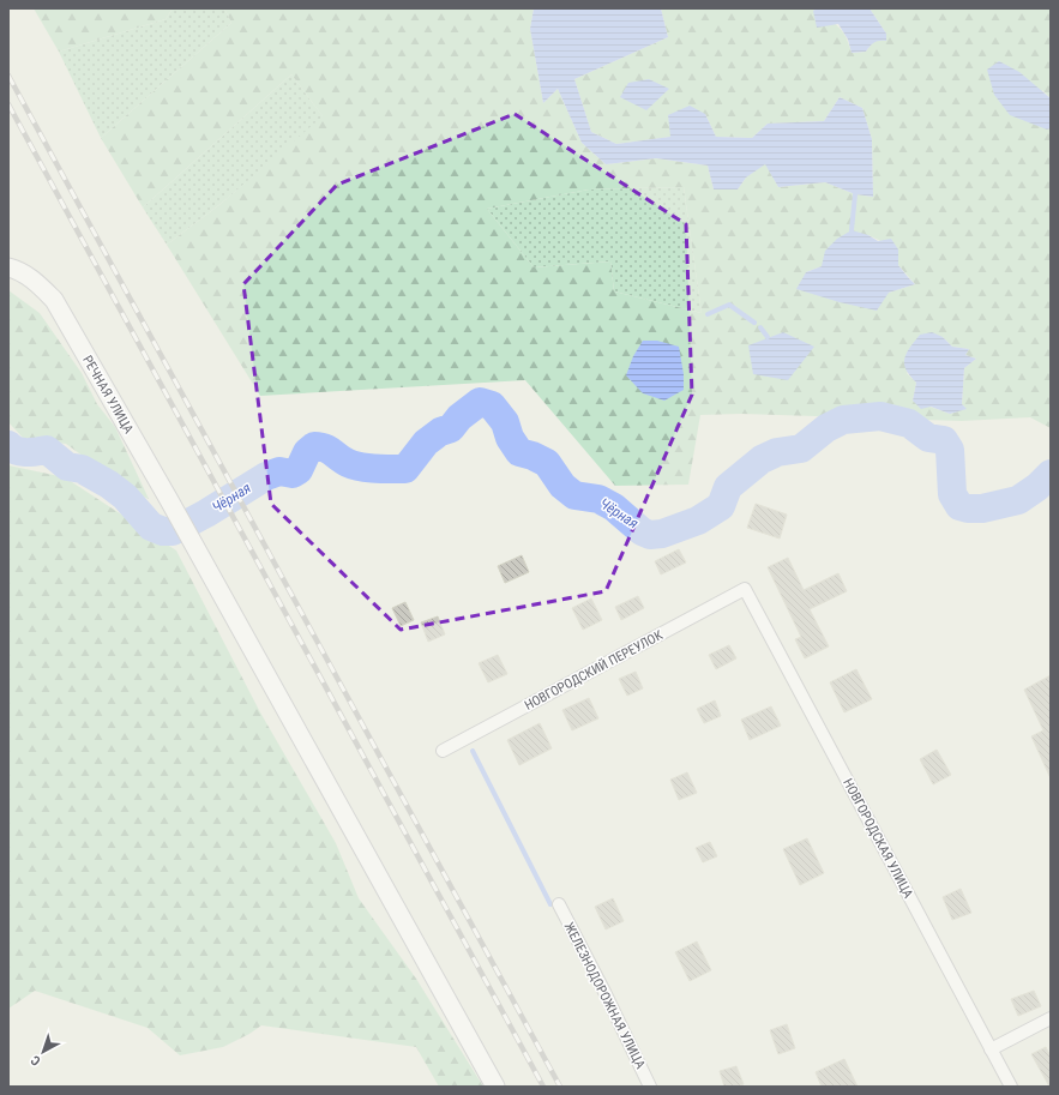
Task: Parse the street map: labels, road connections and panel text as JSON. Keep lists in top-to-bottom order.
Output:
{
  "streets": {
    "street": [
      "РЕЧНАЯ УЛИЦА",
      "НОВГОРОДСКИЙ ПЕРЕУЛОК",
      "НОВГОРОДСКАЯ УЛИЦА",
      "ЖЕЛЕЗНОДОРОЖНАЯ УЛИЦА"
    ]
  },
  "crossings": [
    ["НОВГОРОДСКИЙ ПЕРЕУЛОК", "НОВГОРОДСКАЯ УЛИЦА"]
  ],
  "water": ["Чёрная"],
  "north": "bottom left"
}
